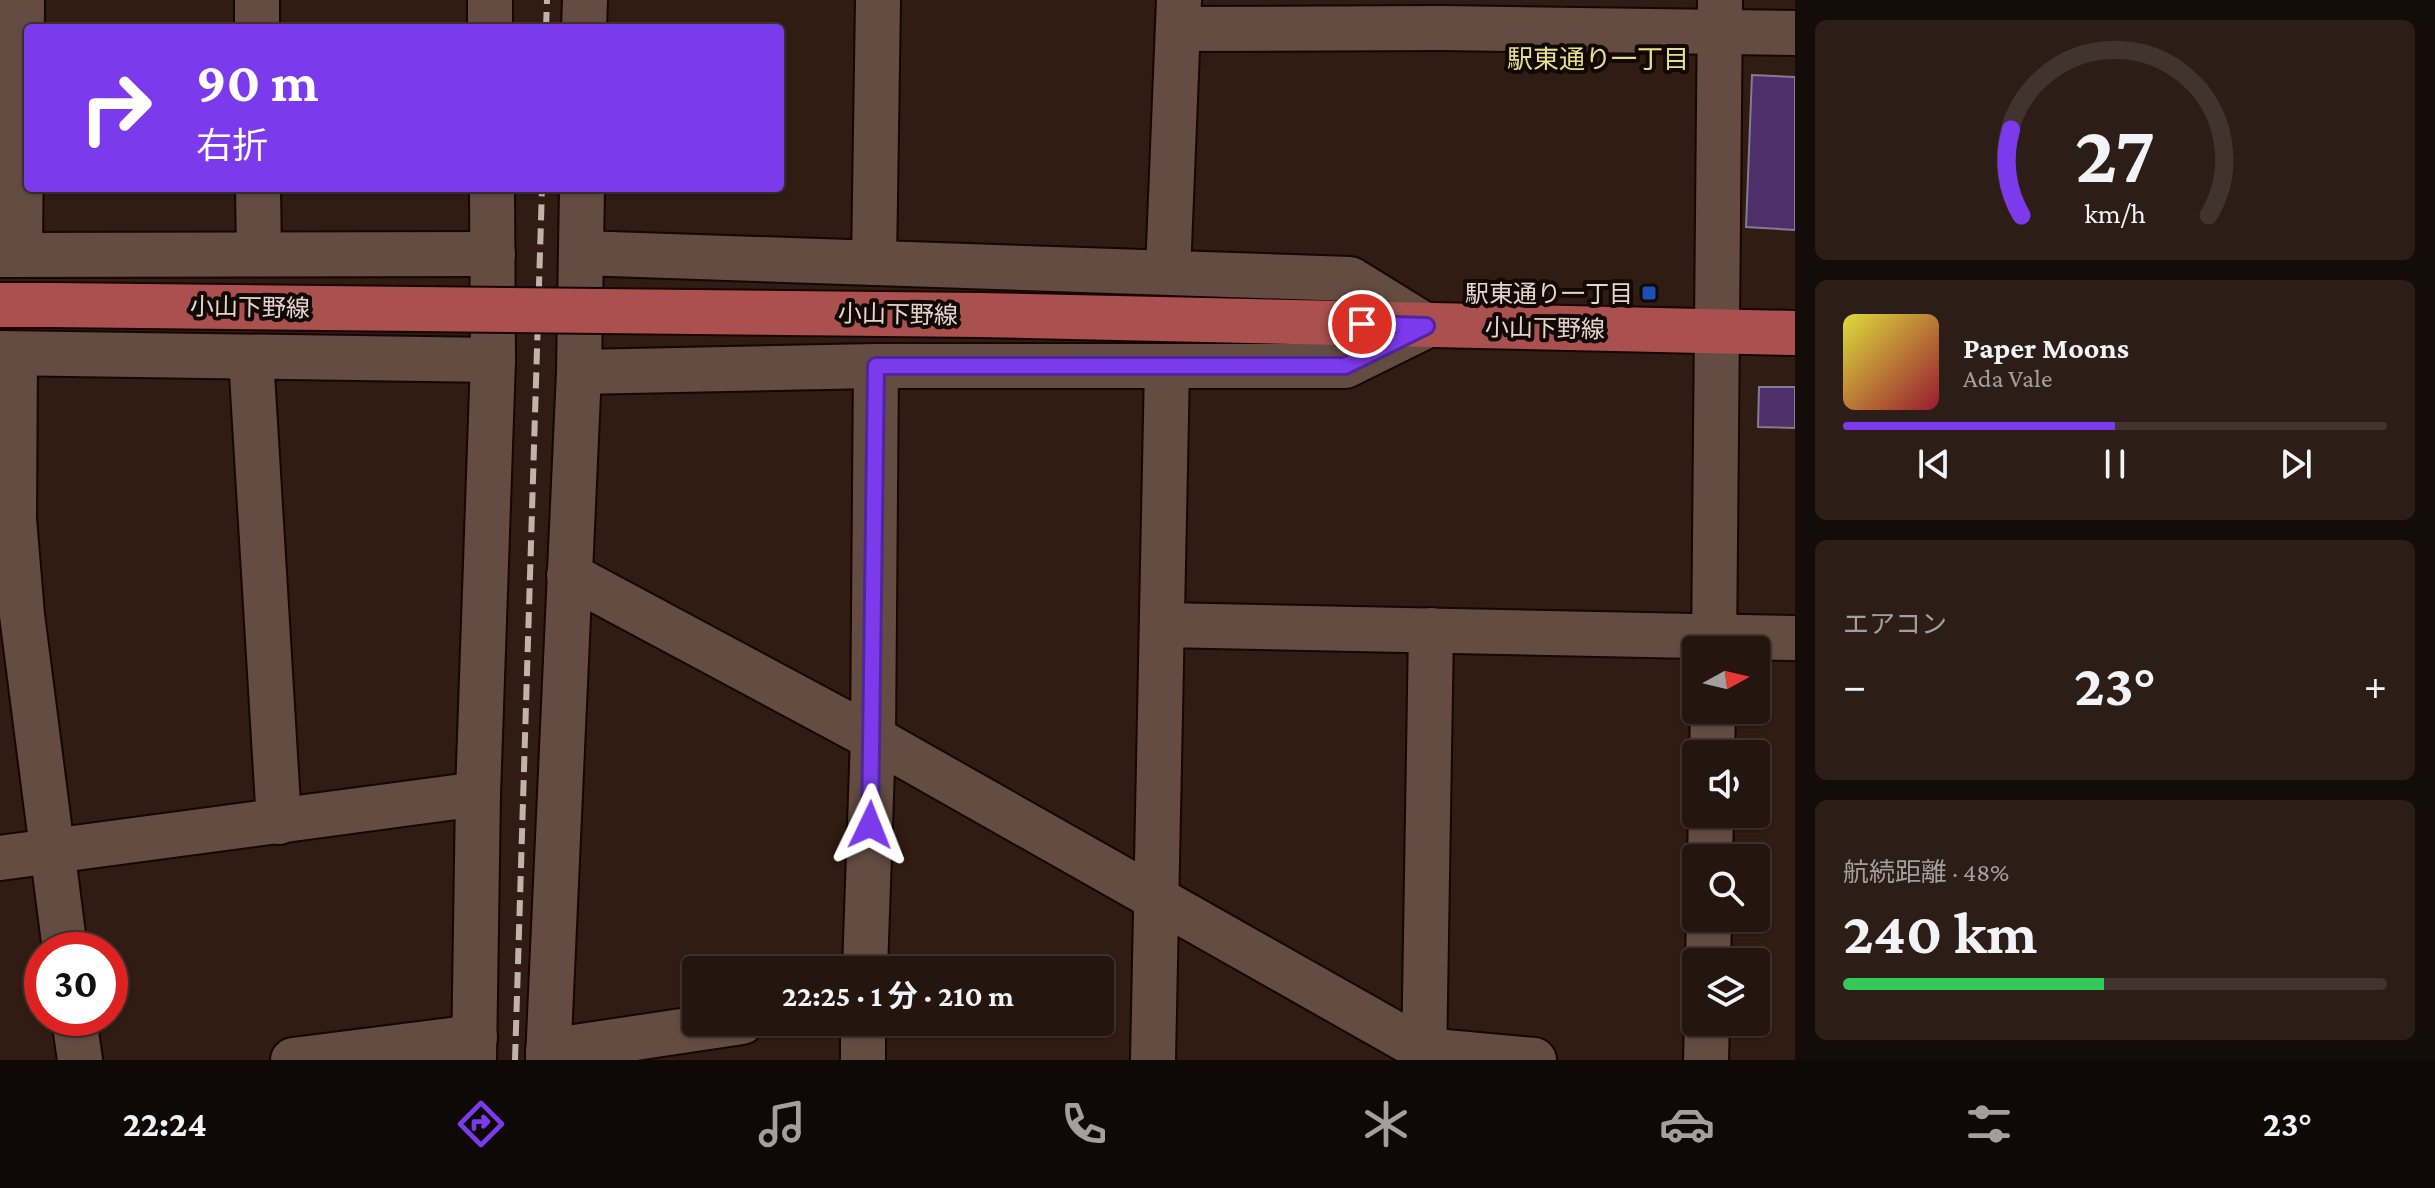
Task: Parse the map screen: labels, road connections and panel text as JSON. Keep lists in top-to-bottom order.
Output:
{
  "streets": {
    "main road": ["小山下野線"]
  },
  "districts": ["駅東通り一丁目"],
  "places": {
    "transit": ["駅東通り一丁目"]
  },
  "north": "right",
  "page": {
    "turn": ["90 m", "右折"],
    "song": ["Paper Moons", "Ada Vale"],
    "tile": [
      "エアコン",
      ["航続距離 · 48%", "240 km"]
    ],
    "heat": ["−", "23°", "+"],
    "limit": "30",
    "trip": "22:25 · 1 分 · 210 m",
    "tabs": ["22:24", "23°"],
    "gauge": ["27", "km/h"]
  }
}
